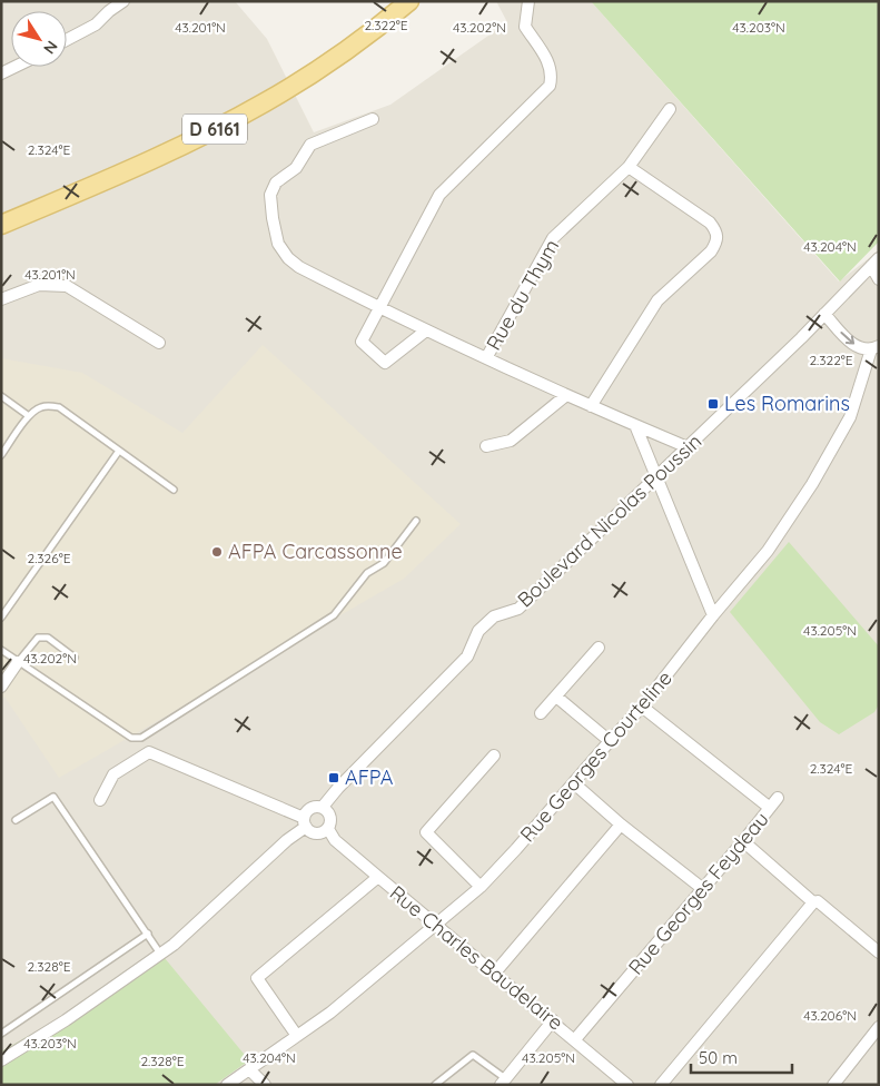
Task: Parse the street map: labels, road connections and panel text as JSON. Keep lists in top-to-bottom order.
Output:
{
  "streets": {
    "main road": ["D 6161"],
    "street": [
      "Rue du Thym",
      "Boulevard Nicolas Poussin",
      "Rue Georges Courteline",
      "Rue Georges Feydeau",
      "Rue Charles Baudelaire"
    ]
  },
  "crossings": [
    ["Boulevard Nicolas Poussin", "Rue Georges Courteline"],
    ["Boulevard Nicolas Poussin", "Rue Charles Baudelaire"],
    ["Rue Georges Courteline", "Rue Charles Baudelaire"],
    ["Rue Georges Feydeau", "Rue Charles Baudelaire"]
  ],
  "places": {
    "transit": ["Les Romarins", "AFPA"],
    "other": ["AFPA Carcassonne"]
  },
  "scale_bar": "50 m",
  "north": "bottom right",
  "coordinates": [
    "2.322°E",
    "43.201°N",
    "43.203°N",
    "43.202°N",
    "2.324°E",
    "43.204°N",
    "2.326°E",
    "43.205°N",
    "2.328°E",
    "43.206°N"
  ]
}
